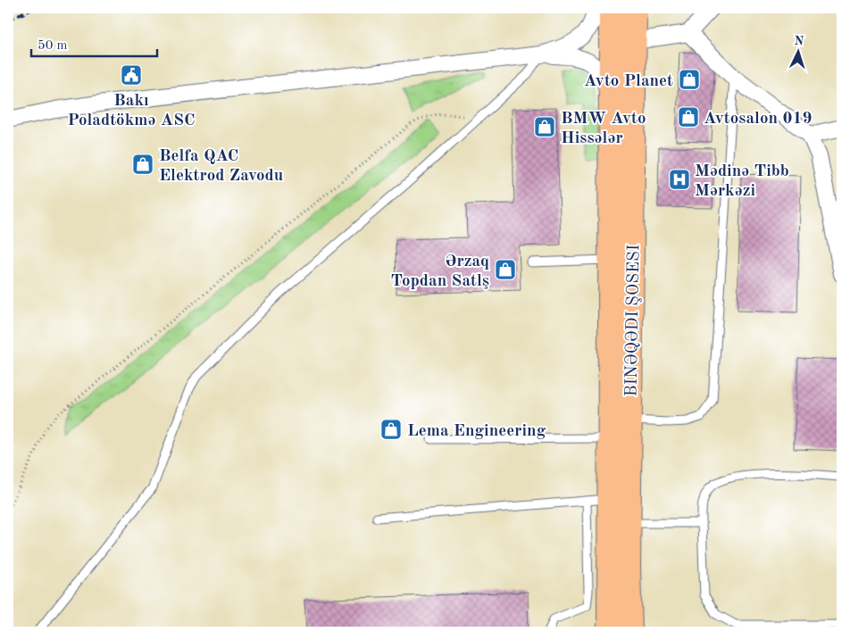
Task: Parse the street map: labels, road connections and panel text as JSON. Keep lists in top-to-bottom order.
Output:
{
  "streets": {
    "main road": ["BINƏQƏDI ŞOSESI"]
  },
  "places": {
    "public building": ["Bakı Poladtökmə ASC"],
    "shop": [
      "Avto Planet",
      "Avtosalon 019",
      "BMW Avto Hissələr",
      "Belfa QAC Elektrod Zavodu",
      "Ərzaq Topdan Satlş",
      "Lema Engineering"
    ],
    "hospital": ["Mədinə Tibb Mərkəzi"]
  },
  "scale_bar": "50 m",
  "north": "top"
}
